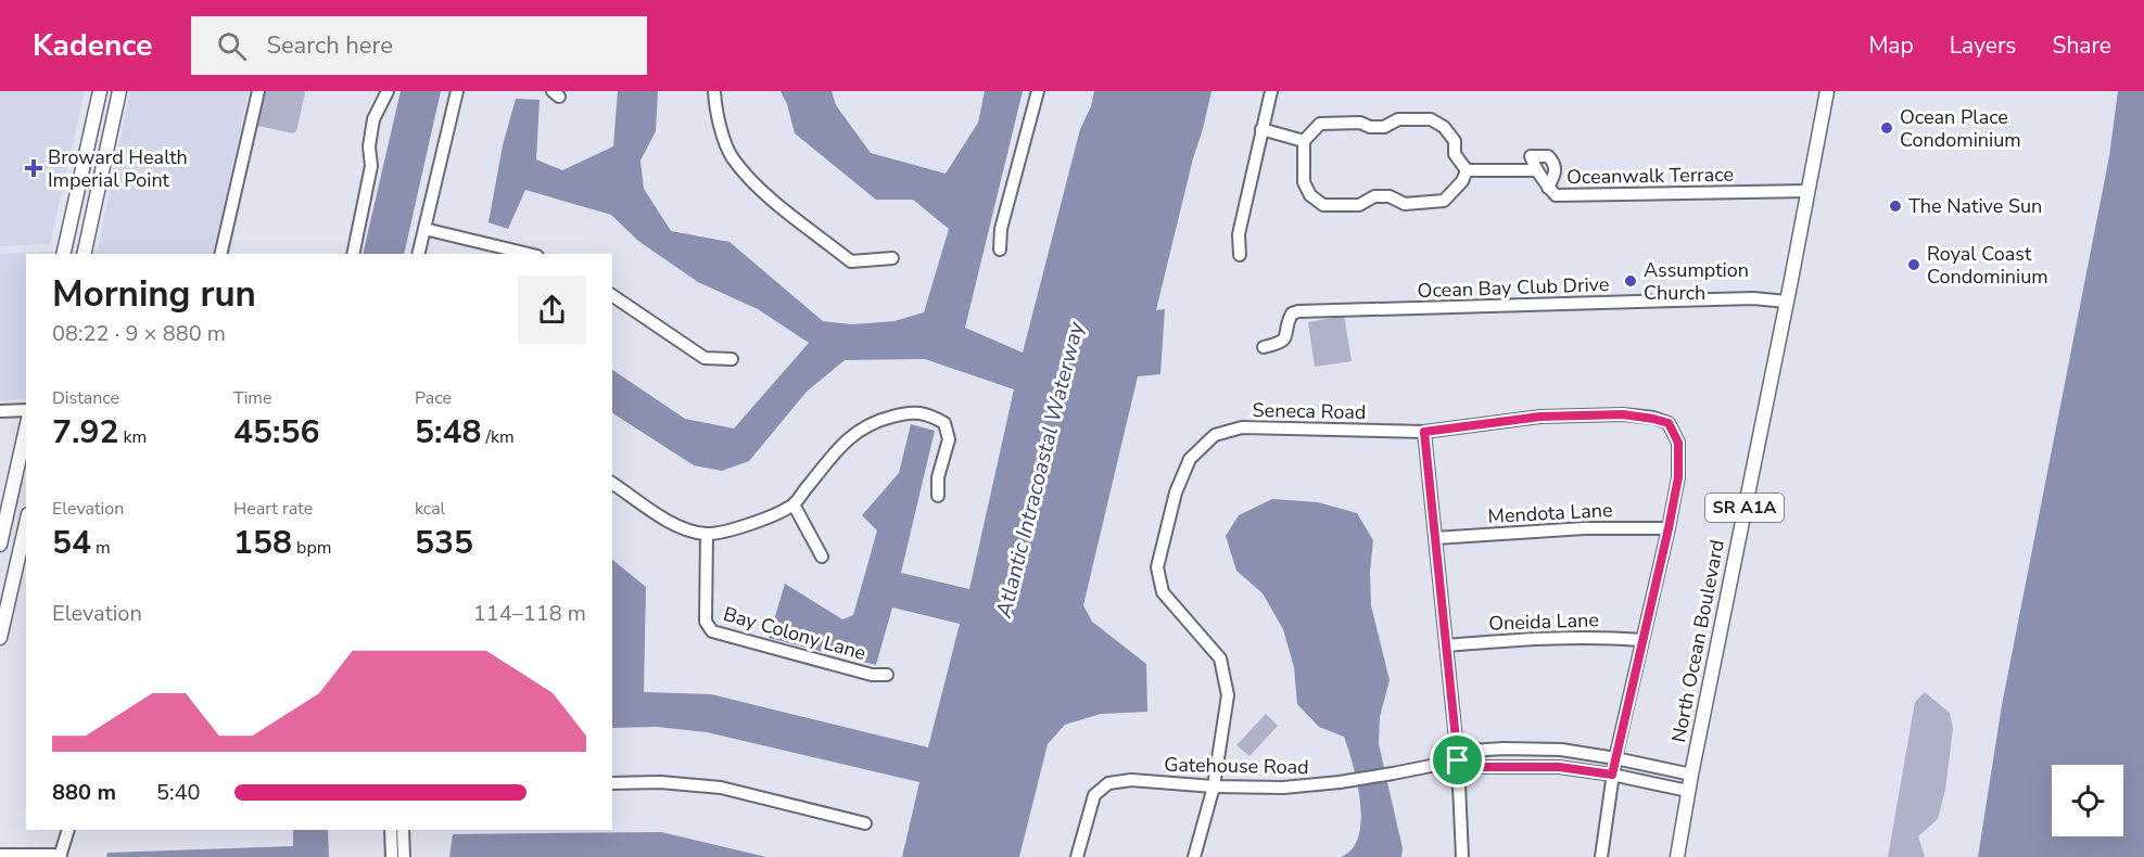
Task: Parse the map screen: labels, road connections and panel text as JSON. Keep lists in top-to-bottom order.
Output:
{
  "streets": {
    "main road": ["SR A1A", "North Ocean Boulevard"],
    "street": [
      "Oceanwalk Terrace",
      "Ocean Bay Club Drive",
      "Seneca Road",
      "Mendota Lane",
      "Oneida Lane",
      "Bay Colony Lane",
      "Gatehouse Road"
    ]
  },
  "crossings": [
    ["Oceanwalk Terrace", "SR A1A"],
    ["Oceanwalk Terrace", "North Ocean Boulevard"],
    ["Ocean Bay Club Drive", "North Ocean Boulevard"],
    ["Seneca Road", "Mendota Lane"],
    ["Seneca Road", "Gatehouse Road"],
    ["SR A1A", "North Ocean Boulevard"],
    ["SR A1A", "Gatehouse Road"],
    ["North Ocean Boulevard", "Gatehouse Road"]
  ],
  "water": ["Atlantic Intracoastal Waterway"],
  "places": {
    "other": [
      "Ocean Place Condominium",
      "The Native Sun",
      "Royal Coast Condominium",
      "Assumption Church"
    ],
    "health": ["Broward Health Imperial Point"]
  },
  "page": {
    "header": "Kadence",
    "search": "Search here",
    "nav": ["Map", "Layers", "Share"],
    "heading": ["Morning run", "08:22 · 9 × 880 m"],
    "stats": [
      ["Distance", "7.92 km"],
      ["Time", "45:56"],
      ["Pace", "5:48 /km"],
      ["Elevation", "54 m"],
      ["Heart rate", "158 bpm"],
      ["kcal", "535"]
    ],
    "chart": ["Elevation", "114–118 m"],
    "list": [
      {
        "name": "880 m",
        "note": "5:40"
      }
    ]
  }
}
